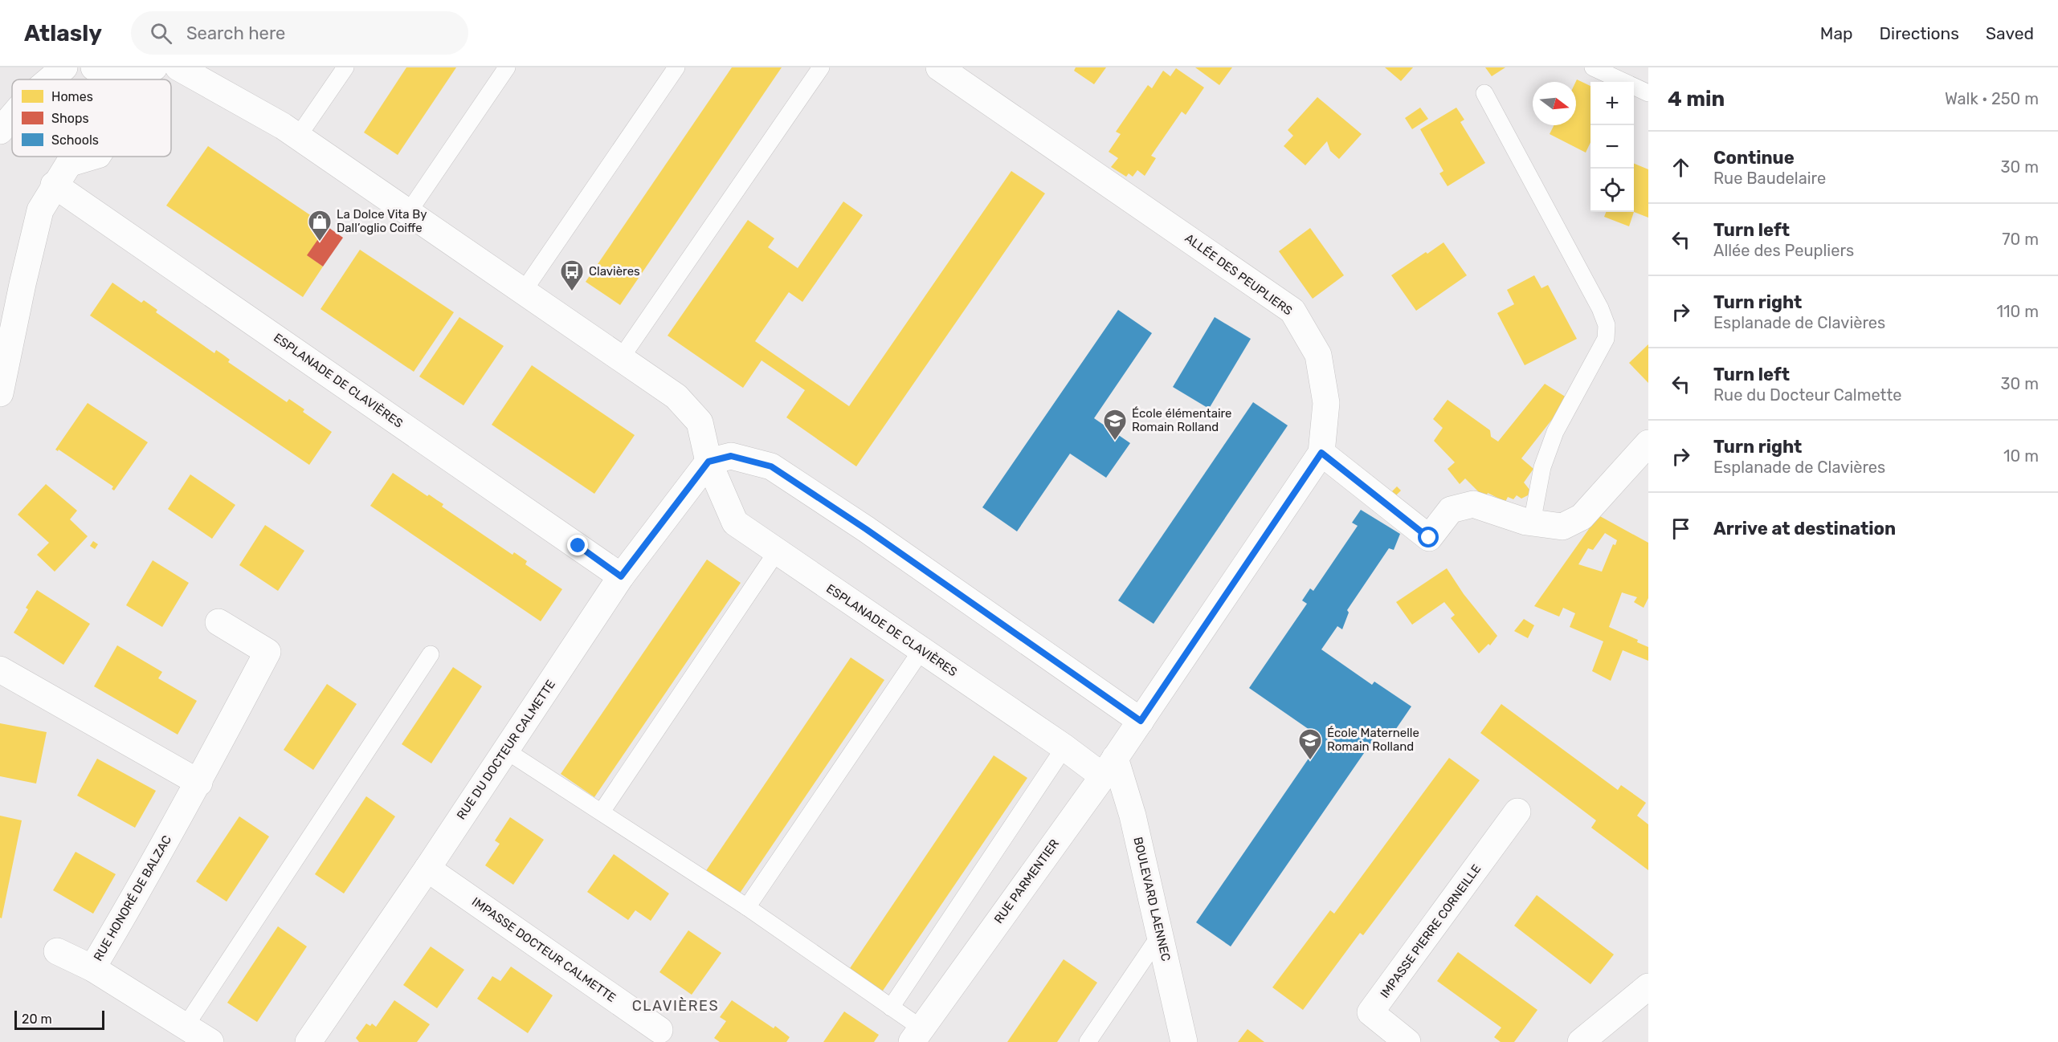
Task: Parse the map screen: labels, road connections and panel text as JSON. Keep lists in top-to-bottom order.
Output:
{
  "streets": {
    "street": [
      "ALLÉE DES PEUPLIERS",
      "ESPLANADE DE CLAVIÈRES",
      "RUE DU DOCTEUR CALMETTE",
      "RUE PARMENTIER",
      "RUE HONORÉ DE BALZAC",
      "BOULEVARD LAENNEC",
      "IMPASSE PIERRE CORNEILLE",
      "IMPASSE DOCTEUR CALMETTE"
    ]
  },
  "crossings": [
    ["ALLÉE DES PEUPLIERS", "RUE PARMENTIER"],
    ["ESPLANADE DE CLAVIÈRES", "RUE DU DOCTEUR CALMETTE"],
    ["ESPLANADE DE CLAVIÈRES", "RUE PARMENTIER"],
    ["ESPLANADE DE CLAVIÈRES", "BOULEVARD LAENNEC"],
    ["RUE DU DOCTEUR CALMETTE", "IMPASSE DOCTEUR CALMETTE"],
    ["RUE PARMENTIER", "BOULEVARD LAENNEC"]
  ],
  "districts": ["CLAVIÈRES"],
  "places": {
    "shop": ["La Dolce Vita By Dall’oglio Coiffe"],
    "bus stop": ["Clavières"],
    "school or university": ["École élémentaire Romain Rolland", "École Maternelle Romain Rolland"]
  },
  "legend": ["Homes", "Shops", "Schools"],
  "scale_bar": "20 m",
  "north": "right",
  "page": {
    "header": "Atlasly",
    "search": "Search here",
    "nav": ["Map", "Directions", "Saved"],
    "heading": ["4 min", "Walk · 250 m"],
    "map_buttons": ["+", "−"],
    "list": [
      ["Continue", "Rue Baudelaire", "30 m"],
      ["Turn left", "Allée des Peupliers", "70 m"],
      ["Turn right", "Esplanade de Clavières", "110 m"],
      ["Turn left", "Rue du Docteur Calmette", "30 m"],
      ["Turn right", "Esplanade de Clavières", "10 m"],
      "Arrive at destination"
    ],
    "scale": "20 m"
  }
}
